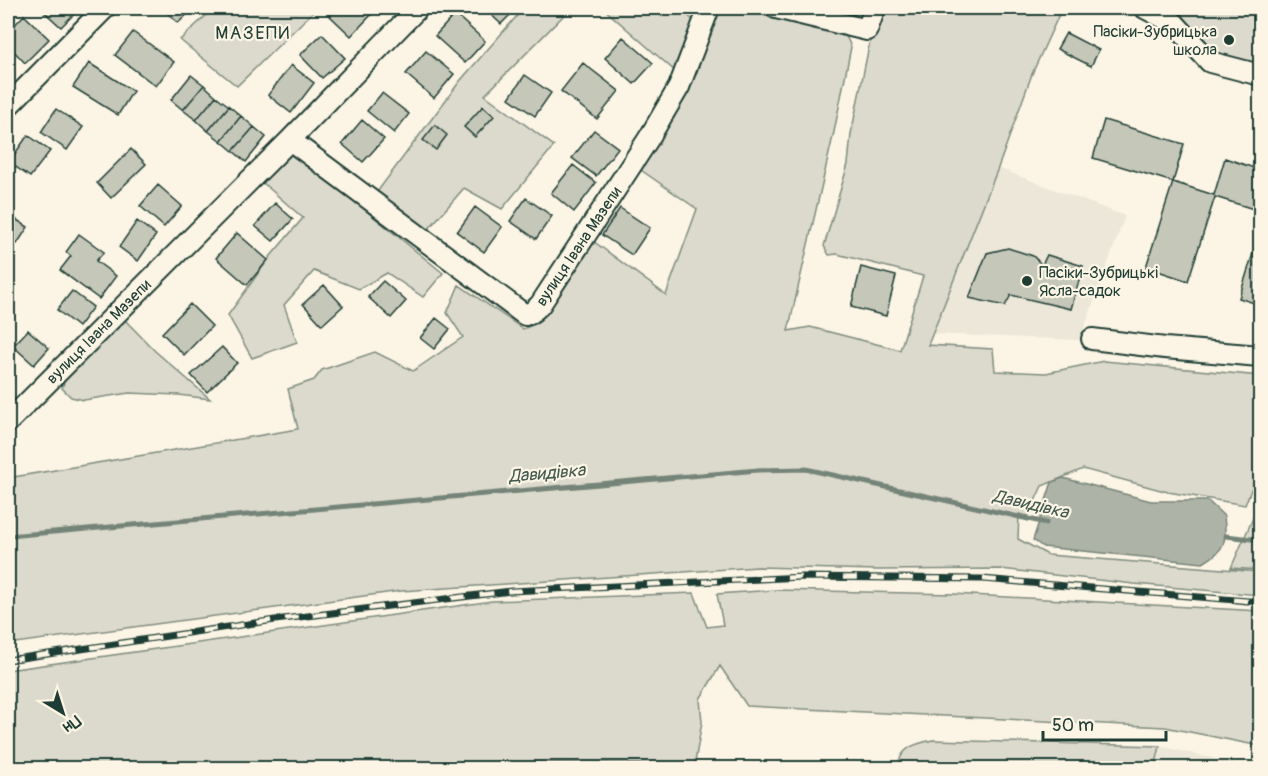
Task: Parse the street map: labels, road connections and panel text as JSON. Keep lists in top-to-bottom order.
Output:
{
  "streets": {
    "street": ["вулиця Івана Мазепи"]
  },
  "districts": ["МАЗЕПИ"],
  "water": ["Давидівка"],
  "places": ["Пасіки-Зубрицька школа", "Пасіки-Зубрицькі Ясла-садок"],
  "scale_bar": "50 m",
  "north": "bottom right"
}
